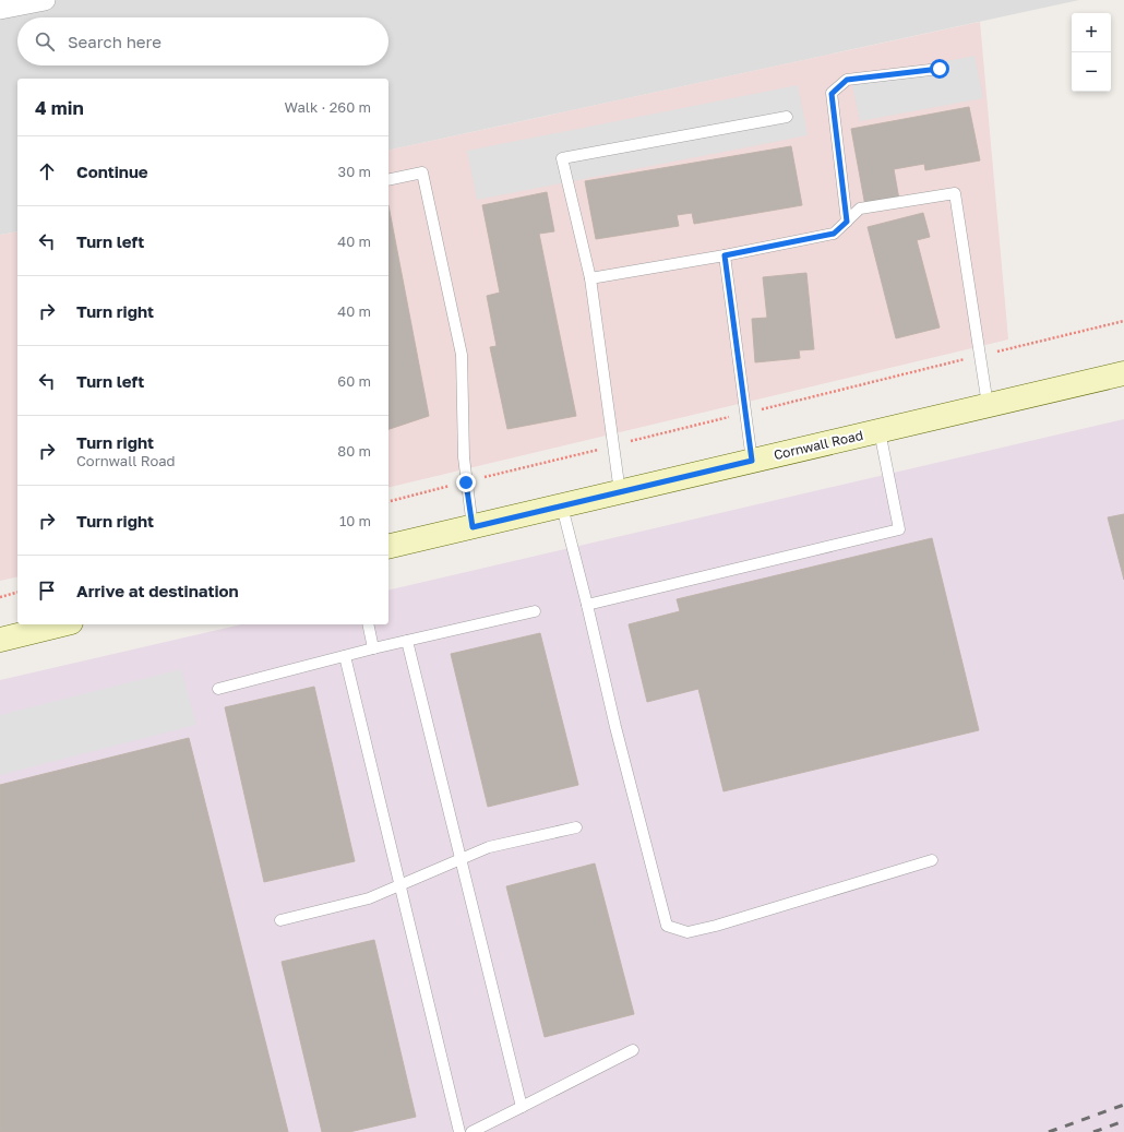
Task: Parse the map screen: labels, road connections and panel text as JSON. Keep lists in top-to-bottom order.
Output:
{
  "streets": {
    "main road": ["Cornwall Road"]
  },
  "page": {
    "map_buttons": ["+", "−"],
    "search": "Search here",
    "heading": ["4 min", "Walk · 260 m"],
    "list": [
      ["Continue", "30 m"],
      ["Turn left", "40 m"],
      ["Turn right", "40 m"],
      ["Turn left", "60 m"],
      ["Turn right", "Cornwall Road", "80 m"],
      ["Turn right", "10 m"],
      "Arrive at destination"
    ]
  }
}
